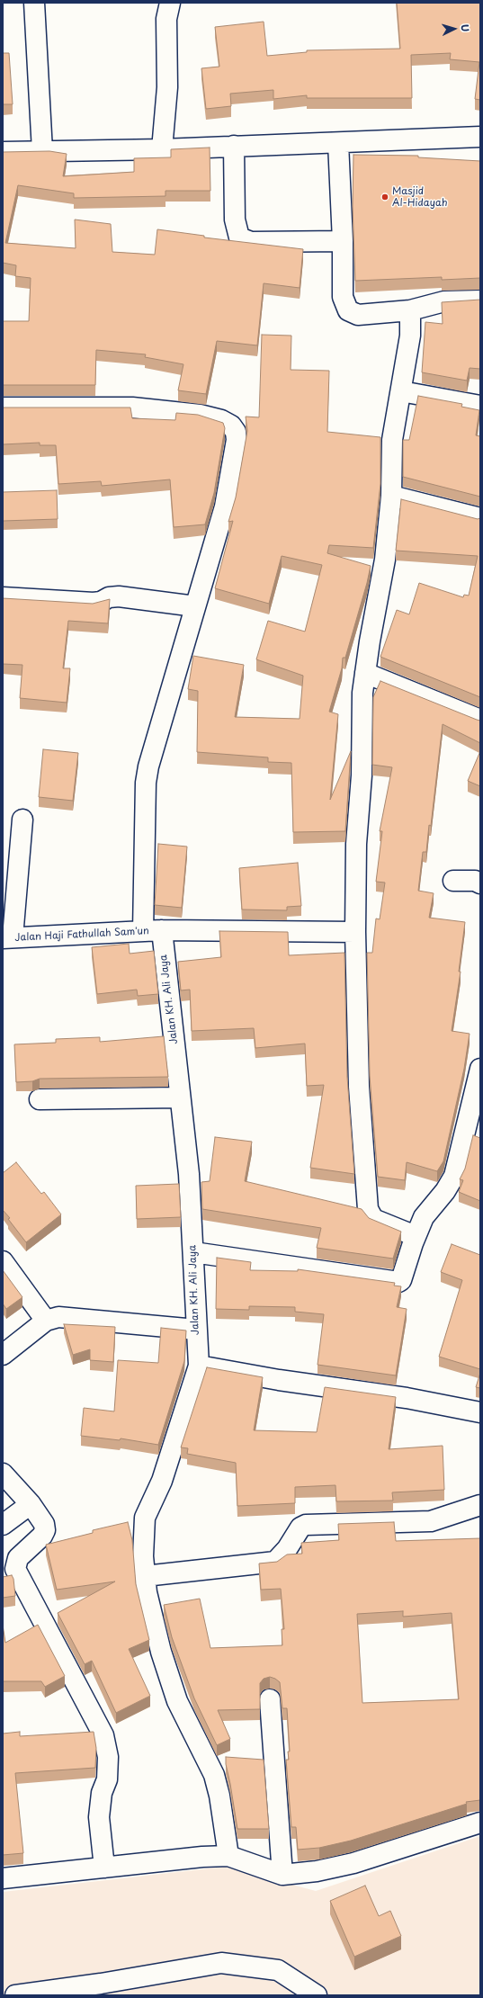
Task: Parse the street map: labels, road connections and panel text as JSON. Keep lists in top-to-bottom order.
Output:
{
  "streets": {
    "street": ["Jalan Haji Fathullah Sam'un", "Jalan KH. Ali Jaya"]
  },
  "crossings": [
    ["Jalan Haji Fathullah Sam'un", "Jalan KH. Ali Jaya"]
  ],
  "places": ["Masjid Al-Hidayah"],
  "north": "right"
}
